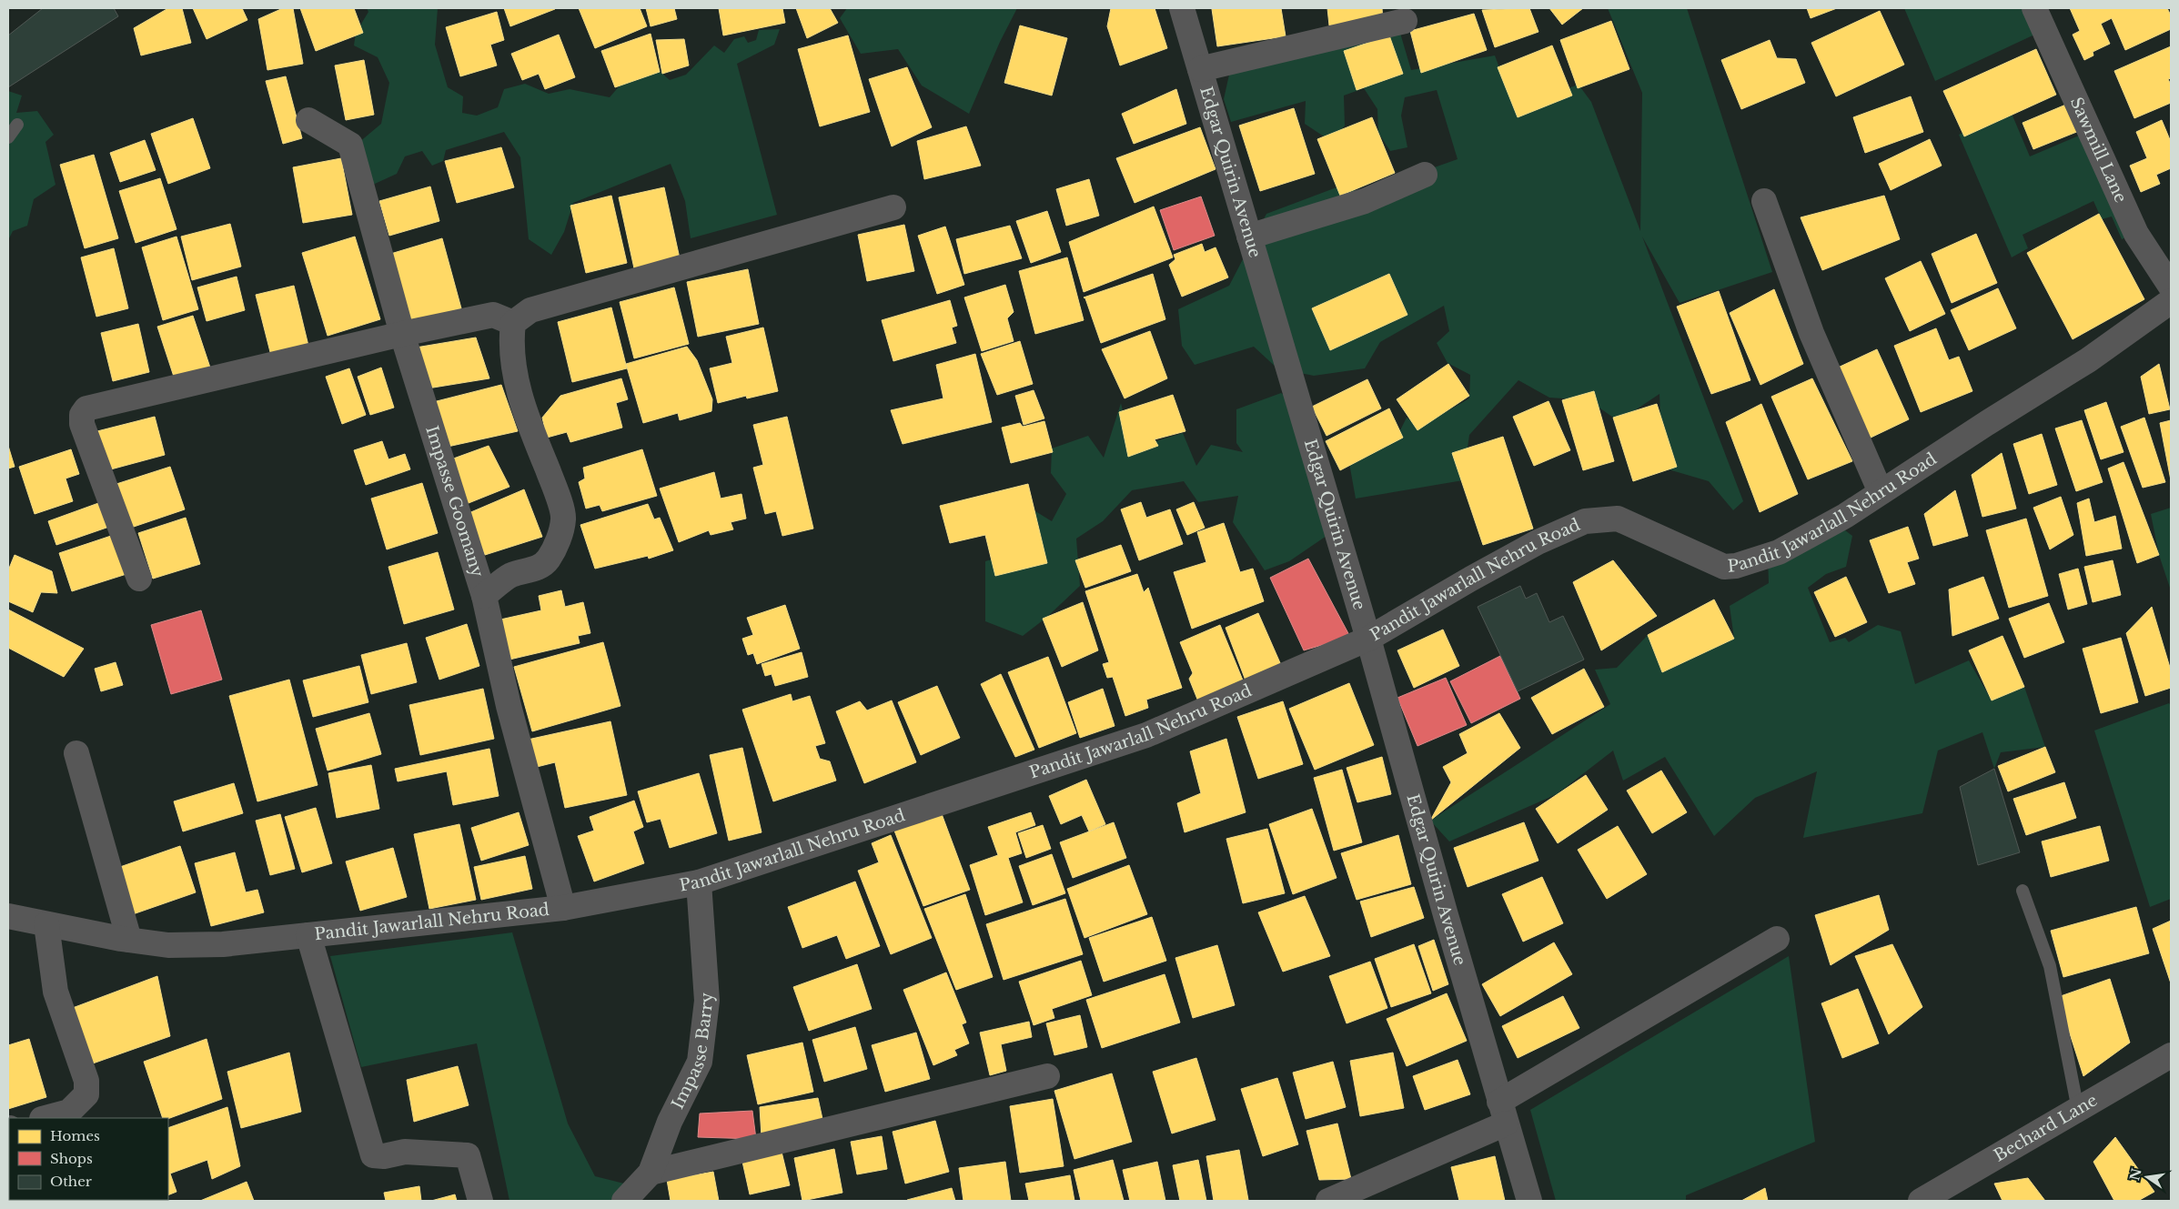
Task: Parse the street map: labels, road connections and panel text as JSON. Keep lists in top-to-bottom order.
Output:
{
  "streets": {
    "street": [
      "Sawmill Lane",
      "Edgar Quirin Avenue",
      "Impasse Goomany",
      "Pandit Jawarlall Nehru Road",
      "Impasse Barry",
      "Bechard Lane"
    ]
  },
  "crossings": [
    ["Edgar Quirin Avenue", "Pandit Jawarlall Nehru Road"],
    ["Impasse Goomany", "Pandit Jawarlall Nehru Road"],
    ["Pandit Jawarlall Nehru Road", "Impasse Barry"]
  ],
  "legend": ["Homes", "Shops", "Other"],
  "north": "left"
}
